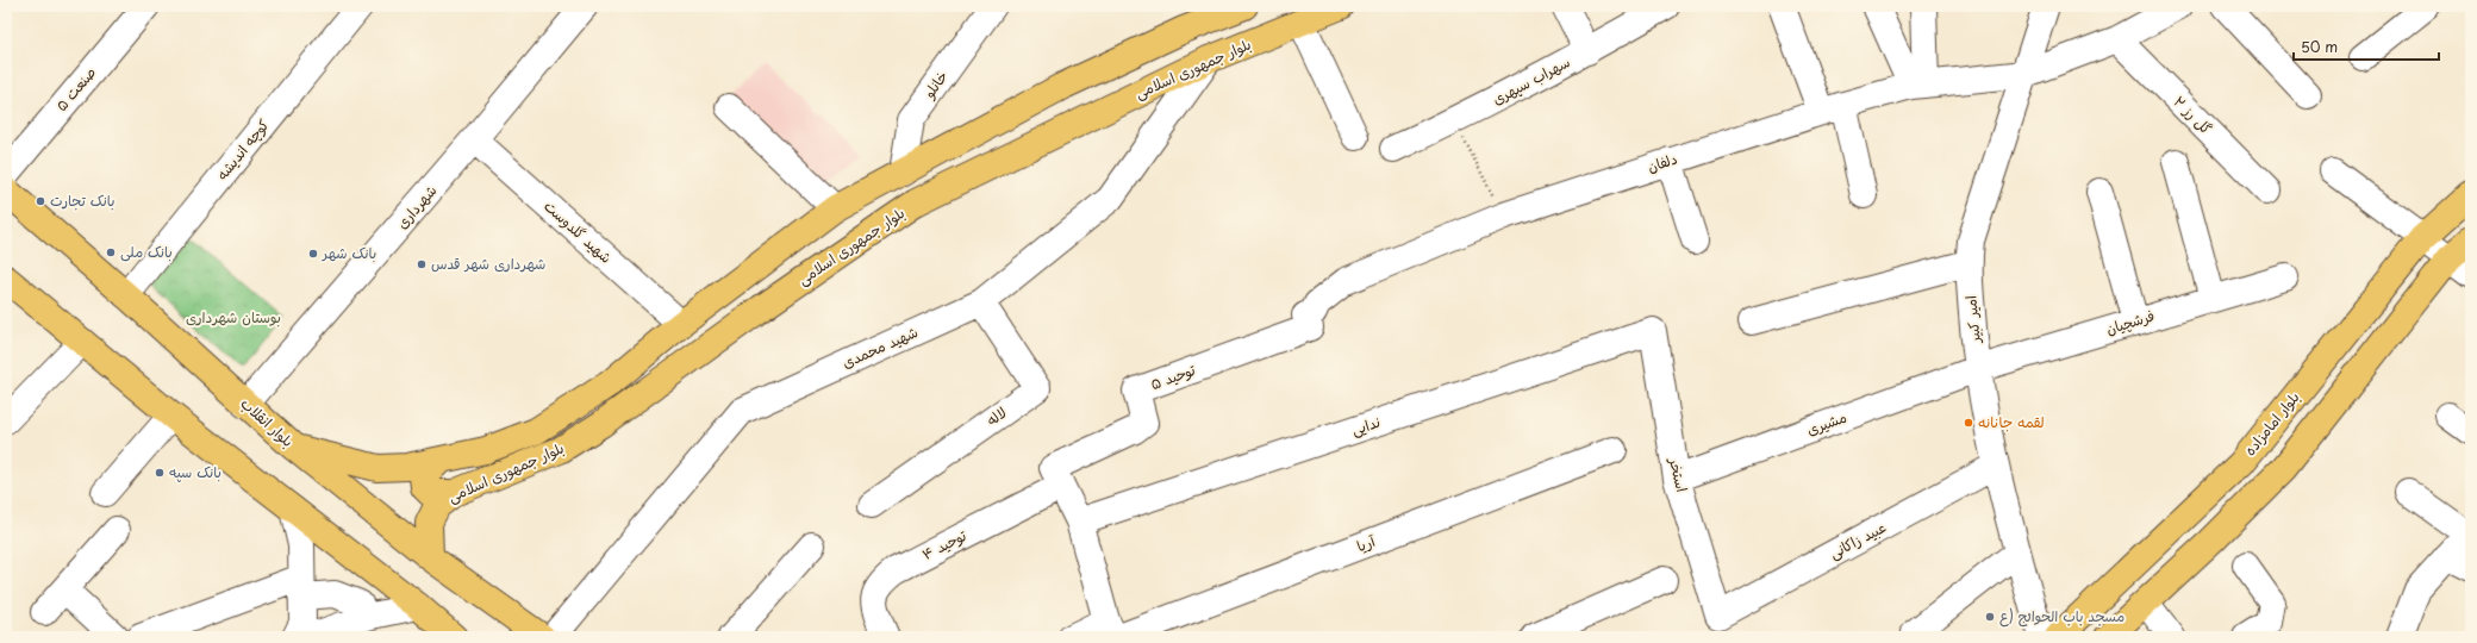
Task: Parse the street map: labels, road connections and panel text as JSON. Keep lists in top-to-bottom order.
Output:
{
  "streets": {
    "main road": ["بلوار جمهوری اسلامی", "بلوار انقلاب", "بلوار امامزاده"],
    "street": [
      "سهراب سپهری",
      "خانلو",
      "صنعت ۵",
      "گل رز ۲",
      "کوچه اندیشه",
      "دلفان",
      "شهرداری",
      "شهید گلدوست",
      "امیر کبیر",
      "فرشچیان",
      "شهید محمدی",
      "توحید ۵",
      "لاله",
      "مشیری",
      "ندایی",
      "استخر",
      "عبید زاکانی",
      "آریا",
      "توحید ۴"
    ]
  },
  "crossings": [
    ["بلوار جمهوری اسلامی", "خانلو"],
    ["بلوار جمهوری اسلامی", "شهید گلدوست"],
    ["بلوار جمهوری اسلامی", "شهید محمدی"],
    ["بلوار جمهوری اسلامی", "بلوار انقلاب"],
    ["گل رز ۲", "دلفان"],
    ["کوچه اندیشه", "بلوار انقلاب"],
    ["دلفان", "امیر کبیر"],
    ["دلفان", "توحید ۵"],
    ["شهرداری", "شهید گلدوست"],
    ["شهرداری", "بلوار انقلاب"],
    ["امیر کبیر", "فرشچیان"],
    ["امیر کبیر", "مشیری"],
    ["امیر کبیر", "عبید زاکانی"],
    ["فرشچیان", "مشیری"],
    ["شهید محمدی", "لاله"],
    ["توحید ۵", "توحید ۴"],
    ["مشیری", "استخر"],
    ["ندایی", "استخر"],
    ["استخر", "عبید زاکانی"]
  ],
  "parks": ["بوستان شهرداری"],
  "places": [
    "بانک تجارت",
    "بانک ملی",
    "بانک شهر",
    "شهرداری شهر قدس",
    "لقمه جانانه",
    "بانک سپه",
    "مسجد باب الحوائج (ع"
  ],
  "scale_bar": "50 m"
}
